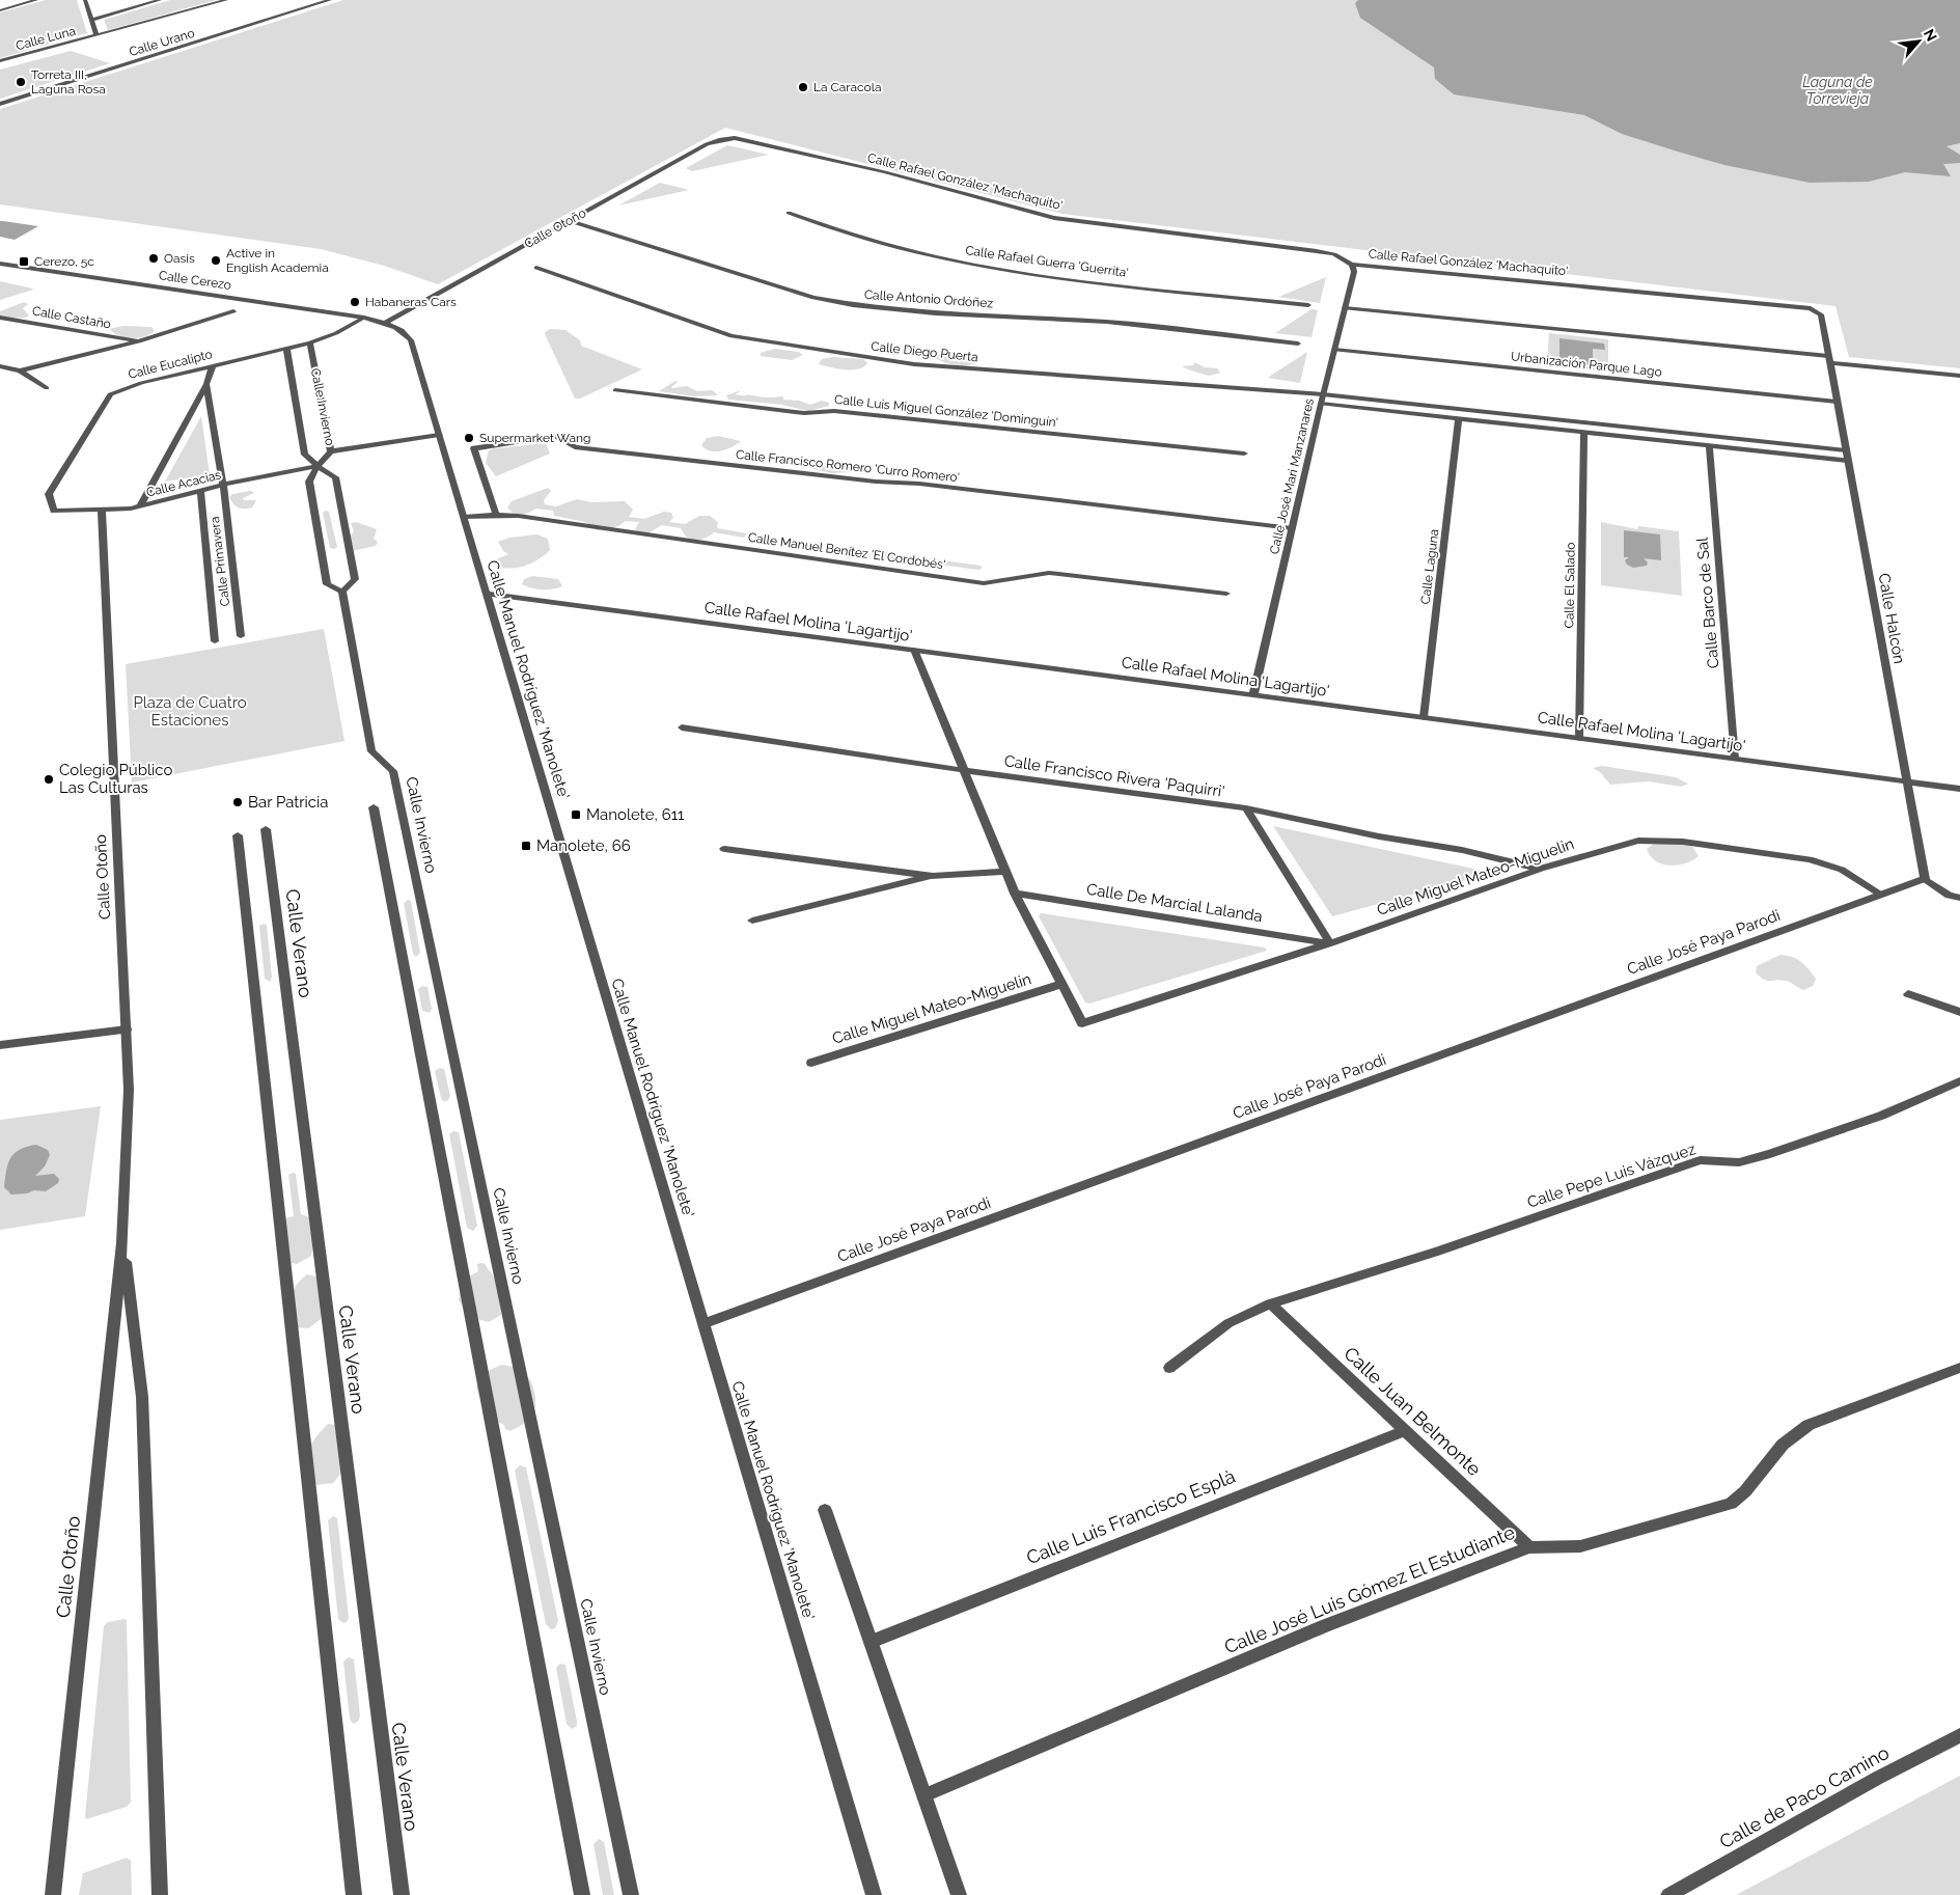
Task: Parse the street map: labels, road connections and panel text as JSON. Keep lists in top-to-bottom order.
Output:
{
  "streets": {
    "street": [
      "Calle Luna",
      "Calle Urano",
      "Calle Rafael González 'Machaquito'",
      "Calle Otoño",
      "Calle Rafael Guerra 'Guerrita'",
      "Calle Cerezo",
      "Calle Antonio Ordóñez",
      "Calle Castaño",
      "Calle Diego Puerta",
      "Calle Eucalipto",
      "Urbanización Parque Lago",
      "Calle Invierno",
      "Calle Luis Miguel González 'Dominguín'",
      "Calle Francisco Romero 'Curro Romero'",
      "Calle José Mari Manzanares",
      "Calle Acacias",
      "Calle Manuel Benítez 'El Cordobés'",
      "Calle Primavera",
      "Calle Laguna",
      "Calle El Salado",
      "Calle Barco de Sal",
      "Calle Halcón",
      "Calle Rafael Molina 'Lagartijo'",
      "Calle Manuel Rodríguez 'Manolete'",
      "Calle Francisco Rivera 'Paquirri'",
      "Calle Miguel Mateo-Miguelin",
      "Calle De Marcial Lalanda",
      "Calle José Paya Parodi",
      "Calle Verano",
      "Calle Pepe Luis Vázquez",
      "Calle Juan Belmonte",
      "Calle Luis Francisco Esplà",
      "Calle José Luis Gómez El Estudiante",
      "Calle de Paco Camino"
    ]
  },
  "crossings": [
    ["Calle Rafael González 'Machaquito'", "Calle Otoño"],
    ["Calle Rafael González 'Machaquito'", "Calle José Mari Manzanares"],
    ["Calle Rafael González 'Machaquito'", "Calle Halcón"],
    ["Calle Otoño", "Calle Cerezo"],
    ["Calle Otoño", "Calle Antonio Ordóñez"],
    ["Calle Otoño", "Calle Acacias"],
    ["Calle Otoño", "Calle Manuel Rodríguez 'Manolete'"],
    ["Calle Cerezo", "Calle Eucalipto"],
    ["Calle Cerezo", "Calle Manuel Rodríguez 'Manolete'"],
    ["Calle Diego Puerta", "Calle José Mari Manzanares"],
    ["Calle Diego Puerta", "Calle Halcón"],
    ["Calle Eucalipto", "Calle Invierno"],
    ["Calle Eucalipto", "Calle Acacias"],
    ["Urbanización Parque Lago", "Calle José Mari Manzanares"],
    ["Urbanización Parque Lago", "Calle Halcón"],
    ["Calle Invierno", "Calle Acacias"],
    ["Calle Francisco Romero 'Curro Romero'", "Calle José Mari Manzanares"],
    ["Calle Francisco Romero 'Curro Romero'", "Calle Manuel Benítez 'El Cordobés'"],
    ["Calle José Mari Manzanares", "Calle Rafael Molina 'Lagartijo'"],
    ["Calle Acacias", "Calle Primavera"],
    ["Calle Manuel Benítez 'El Cordobés'", "Calle Manuel Rodríguez 'Manolete'"],
    ["Calle Laguna", "Calle Rafael Molina 'Lagartijo'"],
    ["Calle El Salado", "Calle Rafael Molina 'Lagartijo'"],
    ["Calle Barco de Sal", "Calle Rafael Molina 'Lagartijo'"],
    ["Calle Halcón", "Calle Rafael Molina 'Lagartijo'"],
    ["Calle Halcón", "Calle José Paya Parodi"],
    ["Calle Rafael Molina 'Lagartijo'", "Calle Manuel Rodríguez 'Manolete'"],
    ["Calle Manuel Rodríguez 'Manolete'", "Calle José Paya Parodi"],
    ["Calle Francisco Rivera 'Paquirri'", "Calle Miguel Mateo-Miguelin"],
    ["Calle Miguel Mateo-Miguelin", "Calle De Marcial Lalanda"],
    ["Calle Miguel Mateo-Miguelin", "Calle José Paya Parodi"],
    ["Calle Pepe Luis Vázquez", "Calle Juan Belmonte"],
    ["Calle Juan Belmonte", "Calle Luis Francisco Esplà"],
    ["Calle Juan Belmonte", "Calle José Luis Gómez El Estudiante"]
  ],
  "water": ["Laguna de Torrevieja"],
  "parks": ["Plaza de Cuatro Estaciones"],
  "places": {
    "other": [
      "Torreta III, Laguna Rosa",
      "La Caracola",
      "Oasis",
      "Active in English Academia",
      "Habaneras Cars",
      "Supermarket Wang",
      "Colegio Público Las Culturas",
      "Bar Patricia"
    ],
    "transit": ["Cerezo, 5c", "Manolete, 611", "Manolete, 66"]
  },
  "north": "top right"
}
